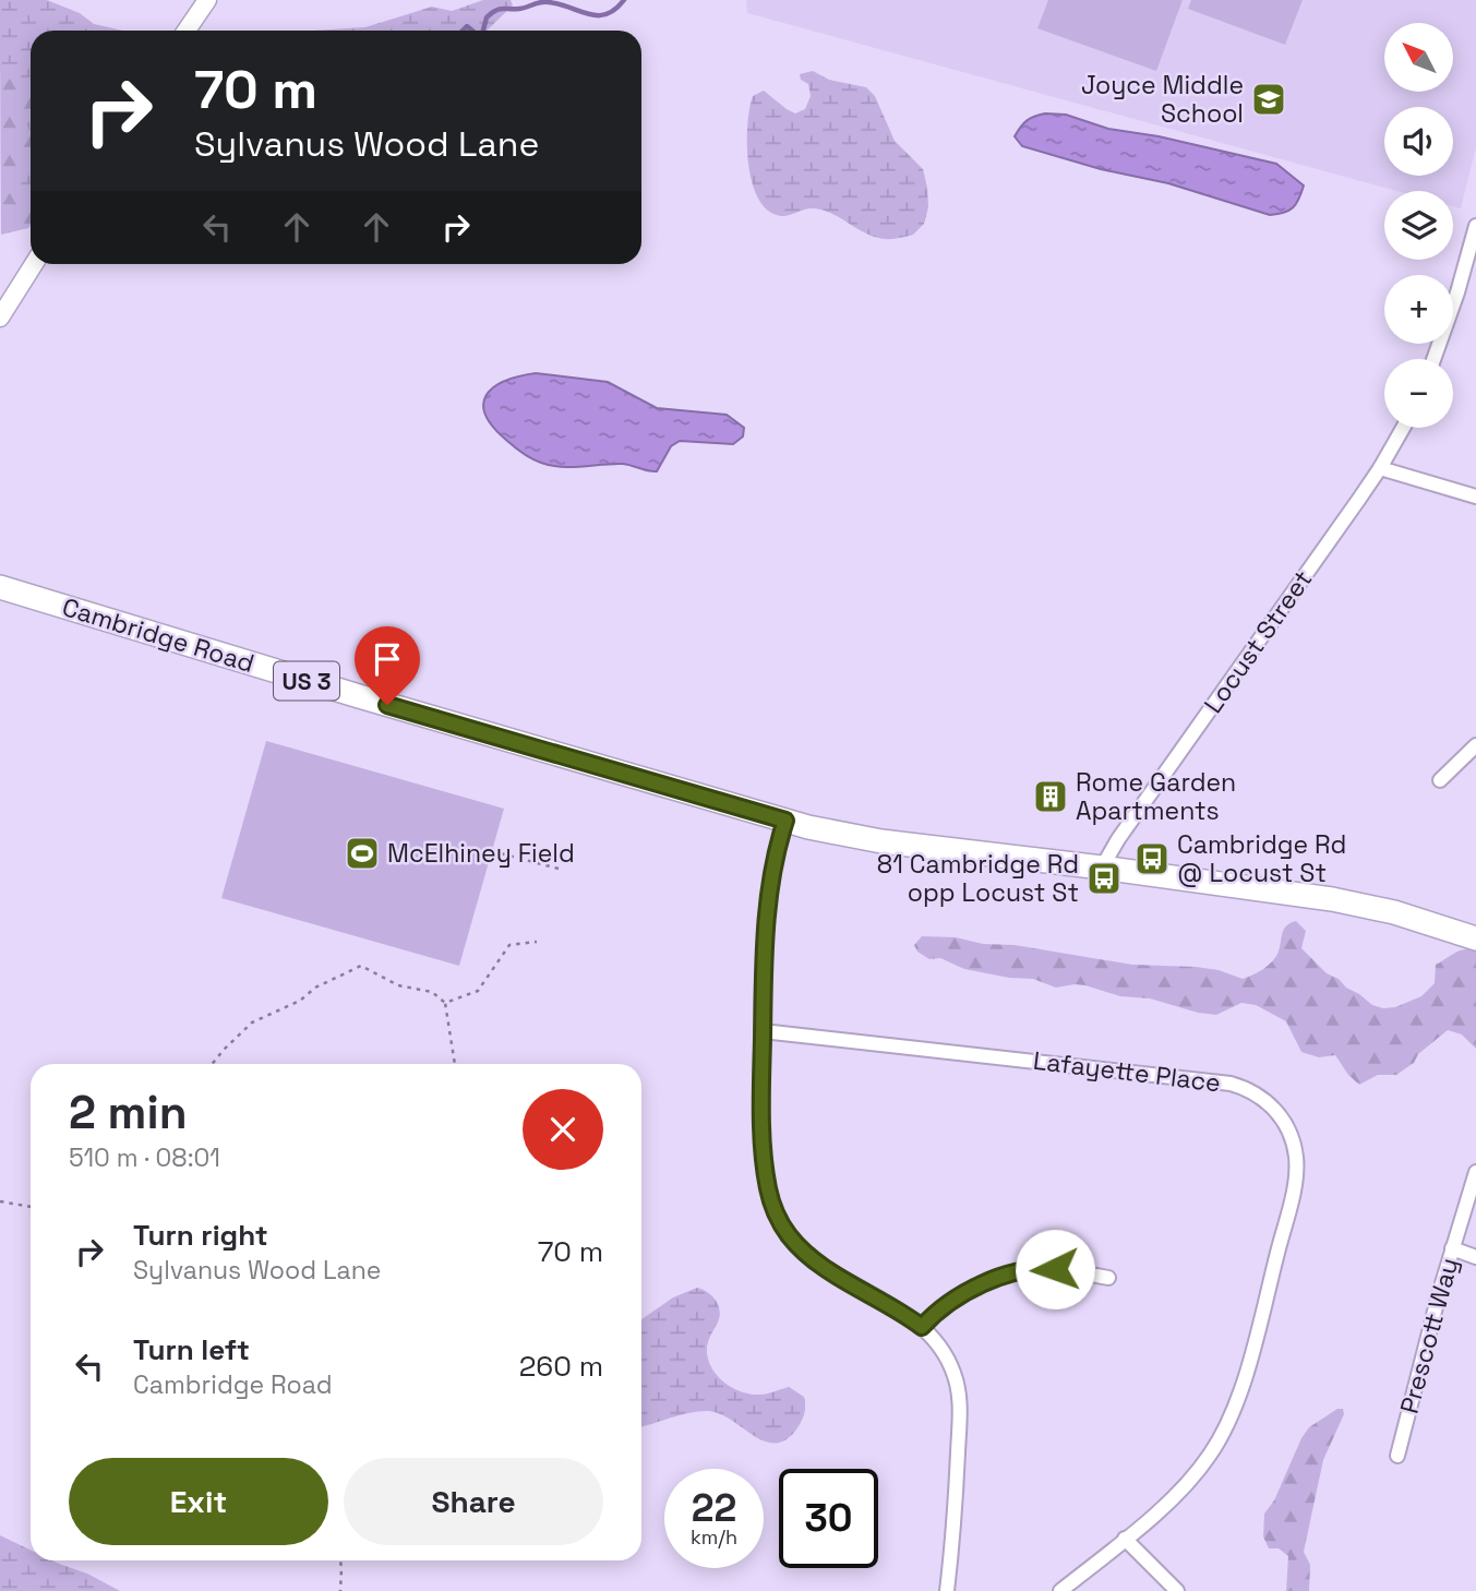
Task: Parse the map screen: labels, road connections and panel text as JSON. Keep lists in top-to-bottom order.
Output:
{
  "streets": {
    "highway": ["Cambridge Road", "US 3"],
    "street": ["Locust Street", "Lafayette Place", "Prescott Way"]
  },
  "crossings": [
    ["Cambridge Road", "Locust Street"]
  ],
  "places": {
    "school or university": ["Joyce Middle School"],
    "building": ["Rome Garden Apartments"],
    "sports": ["McElhiney Field"],
    "bus stop": ["Cambridge Rd @ Locust St", "81 Cambridge Rd opp Locust St"]
  },
  "north": "top left",
  "page": {
    "map_buttons": ["+", "−"],
    "turn": ["70 m", "Sylvanus Wood Lane"],
    "heading": ["2 min", "510 m · 08:01"],
    "list": [
      {
        "name": "Turn right",
        "note": "Sylvanus Wood Lane",
        "value": "70 m"
      },
      {
        "name": "Turn left",
        "note": "Cambridge Road",
        "value": "260 m"
      }
    ],
    "buttons": ["Exit", "Share"],
    "speed": "22 km/h",
    "limit": "30"
  }
}
